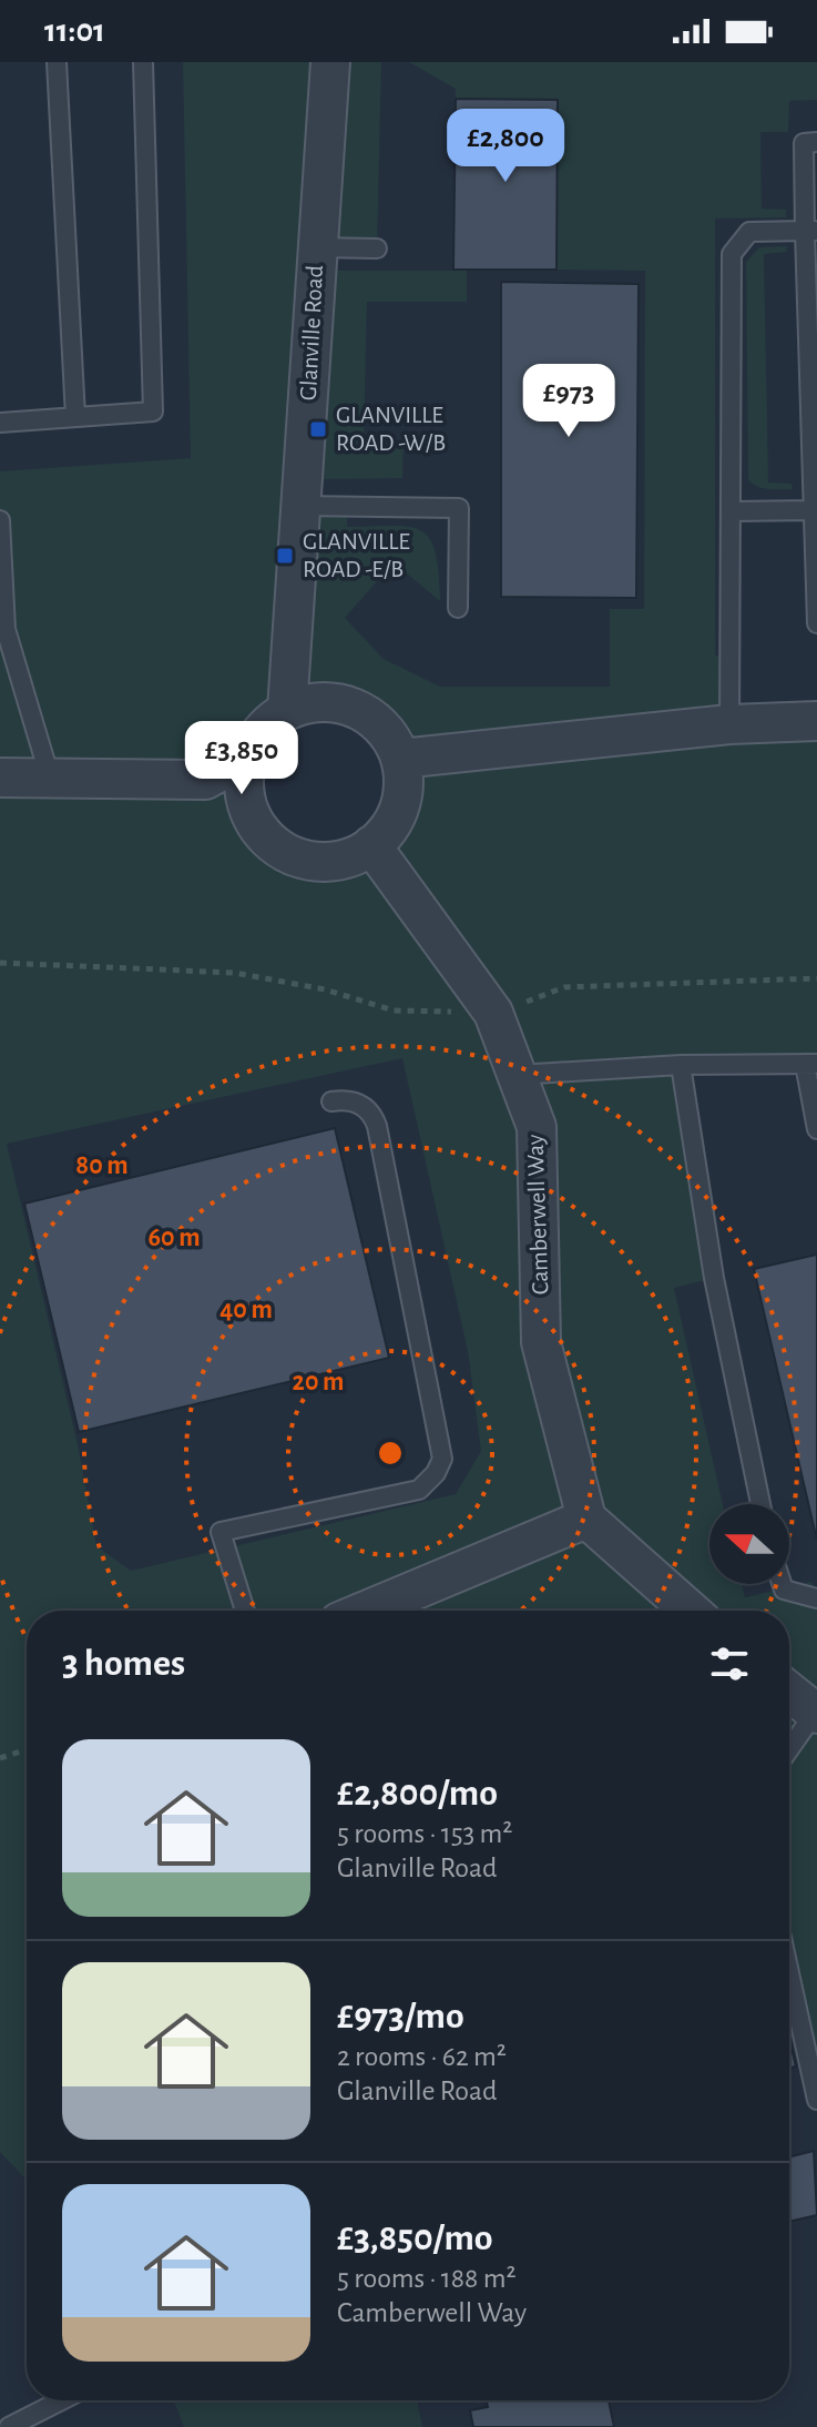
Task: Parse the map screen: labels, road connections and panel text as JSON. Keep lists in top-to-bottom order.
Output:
{
  "streets": {
    "street": ["Glanville Road", "Camberwell Way"]
  },
  "crossings": [
    ["Glanville Road", "Camberwell Way"]
  ],
  "places": {
    "transit": ["GLANVILLE ROAD -W/B", "GLANVILLE ROAD -E/B"]
  },
  "north": "left",
  "page": {
    "status": "11:01",
    "price": ["£2,800", "£973", "£3,850"],
    "heading": "3 homes",
    "list": [
      {
        "name": "£2,800/mo",
        "note": "5 rooms · 153 m² · Glanville Road"
      },
      {
        "name": "£973/mo",
        "note": "2 rooms · 62 m² · Glanville Road"
      },
      {
        "name": "£3,850/mo",
        "note": "5 rooms · 188 m² · Camberwell Way"
      }
    ]
  },
  "rings": [
    "80 m",
    "60 m",
    "40 m",
    "20 m"
  ]
}
